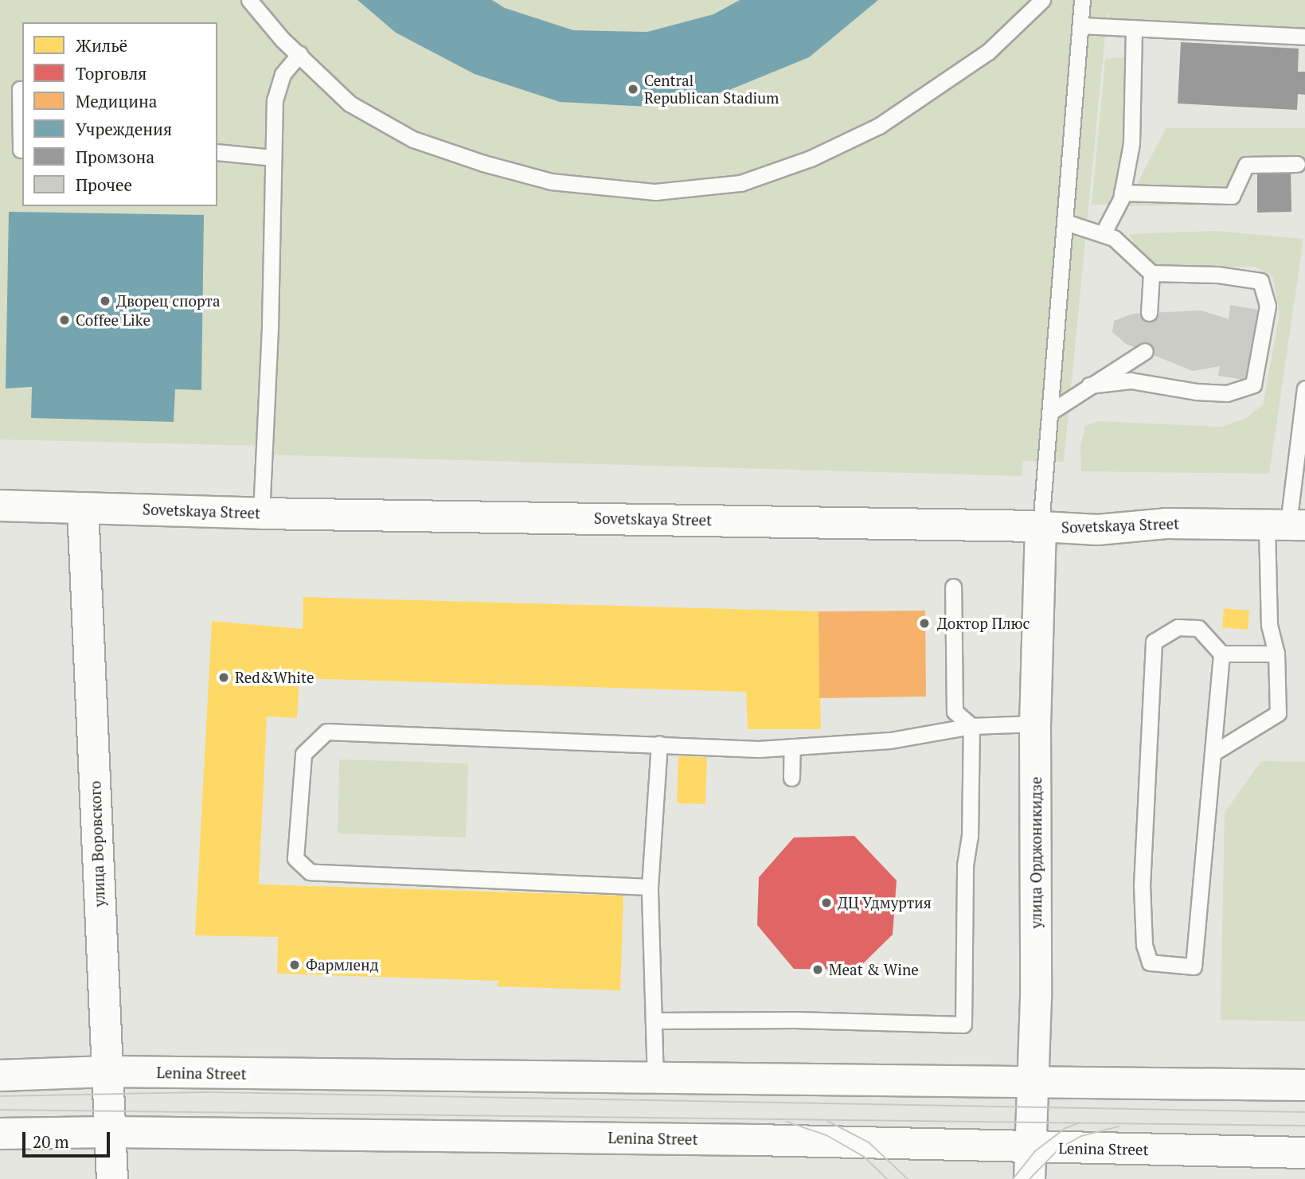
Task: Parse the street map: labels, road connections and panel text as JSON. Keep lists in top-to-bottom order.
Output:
{
  "streets": {
    "main road": [
      "Sovetskaya Street",
      "улица Воровского",
      "улица Орджоникидзе",
      "Lenina Street"
    ]
  },
  "crossings": [
    ["Sovetskaya Street", "улица Воровского"],
    ["Sovetskaya Street", "улица Орджоникидзе"],
    ["улица Воровского", "Lenina Street"],
    ["улица Орджоникидзе", "Lenina Street"]
  ],
  "places": [
    "Central Republican Stadium",
    "Дворец спорта",
    "Coffee Like",
    "Доктор Плюс",
    "Red&White",
    "ДЦ Удмуртия",
    "Фармленд",
    "Meat & Wine"
  ],
  "legend": [
    "Жильё",
    "Торговля",
    "Медицина",
    "Учреждения",
    "Промзона",
    "Прочее"
  ],
  "scale_bar": "20 m"
}
